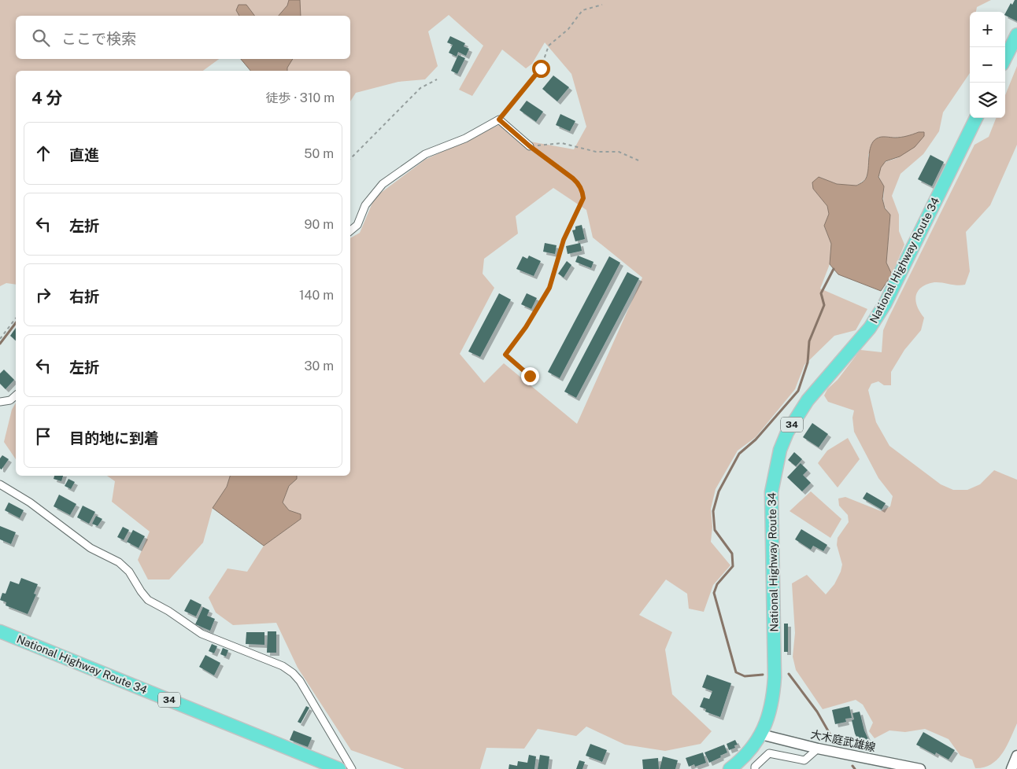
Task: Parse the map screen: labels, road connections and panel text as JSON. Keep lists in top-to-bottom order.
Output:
{
  "streets": {
    "highway": ["National Highway Route 34", "34"],
    "main road": ["大木庭武雄線"]
  },
  "crossings": [
    ["National Highway Route 34", "大木庭武雄線"]
  ],
  "page": {
    "map_buttons": ["+", "−"],
    "search": "ここで検索",
    "heading": ["4 分", "徒歩 · 310 m"],
    "list": [
      ["直進", "50 m"],
      ["左折", "90 m"],
      ["右折", "140 m"],
      ["左折", "30 m"],
      "目的地に到着"
    ]
  }
}
